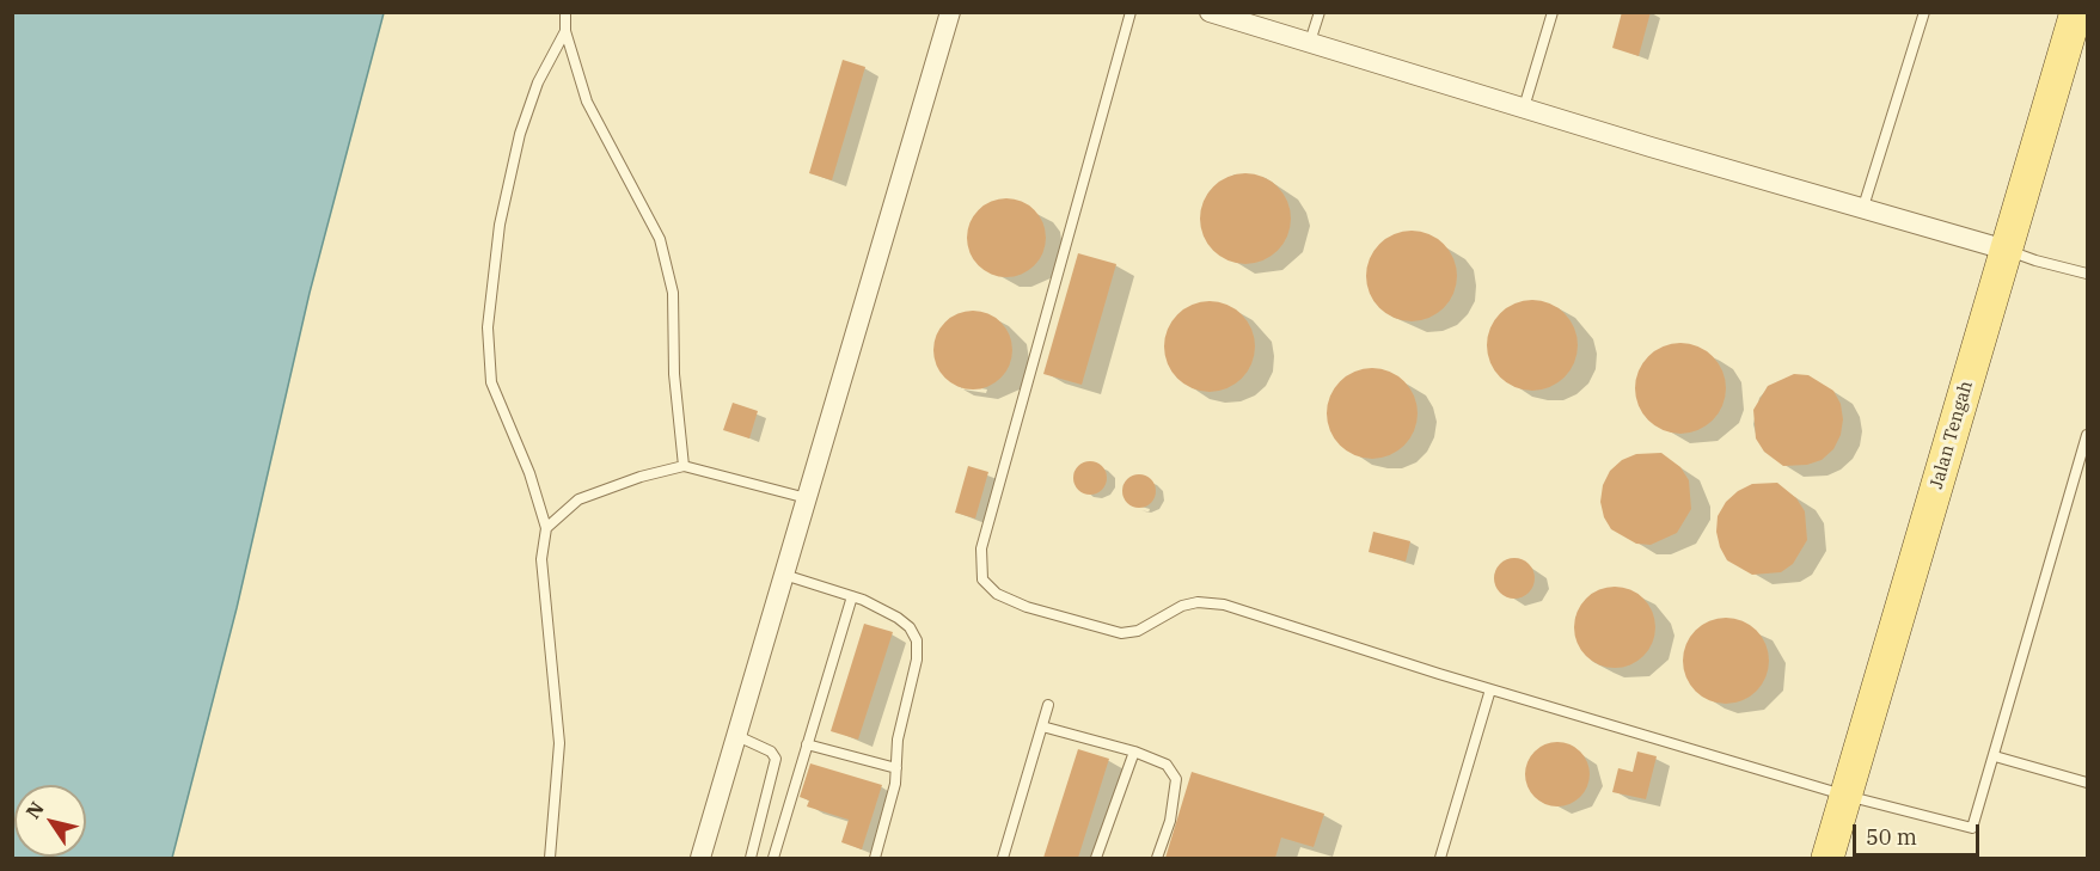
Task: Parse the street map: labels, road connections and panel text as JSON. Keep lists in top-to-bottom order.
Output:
{
  "streets": {
    "main road": ["Jalan Tengah"]
  },
  "scale_bar": "50 m",
  "north": "top left"
}
